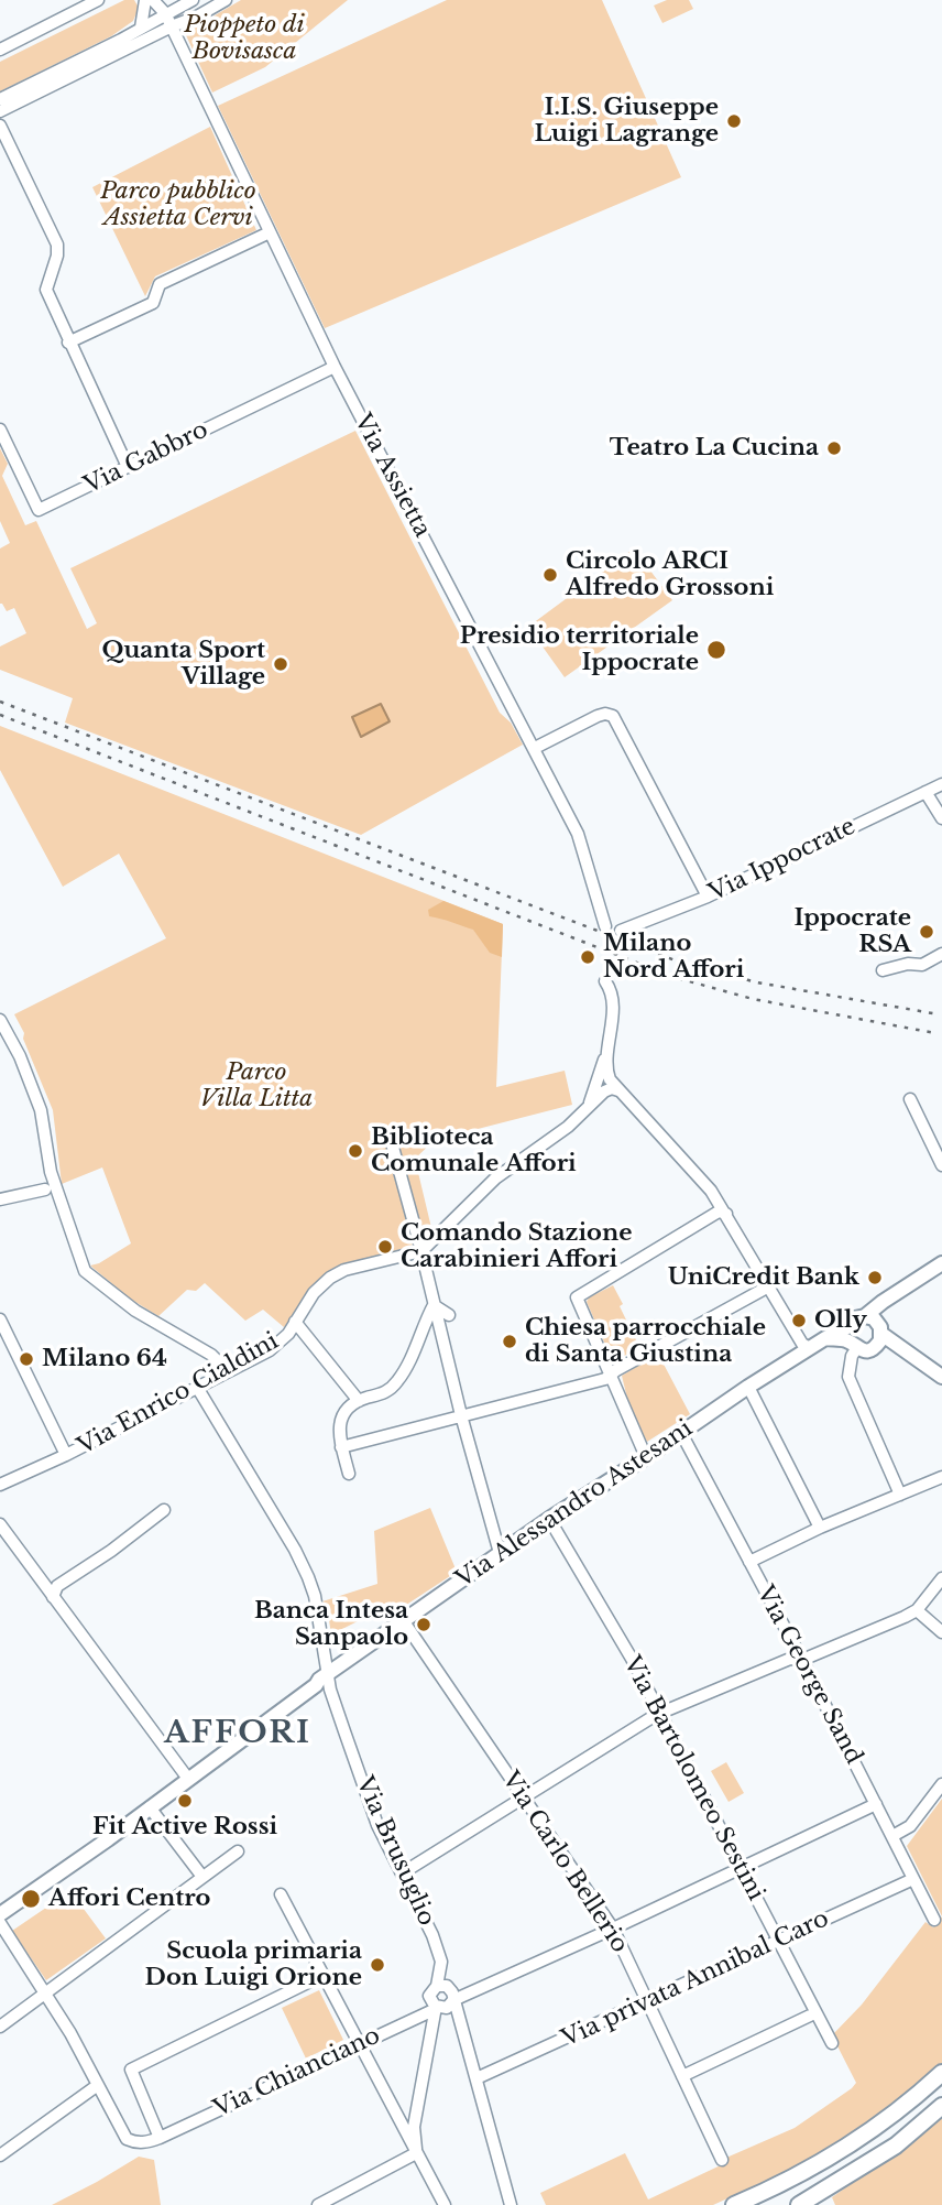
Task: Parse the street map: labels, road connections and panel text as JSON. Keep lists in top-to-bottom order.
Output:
{
  "streets": {
    "main road": ["Via Alessandro Astesani"],
    "street": [
      "Via Gabbro",
      "Via Assietta",
      "Via Ippocrate",
      "Via Enrico Cialdini",
      "Via George Sand",
      "Via Bartolomeo Sestini",
      "Via Brusuglio",
      "Via Carlo Bellerio",
      "Via privata Annibal Caro",
      "Via Chianciano"
    ]
  },
  "crossings": [
    ["Via Gabbro", "Via Assietta"],
    ["Via Enrico Cialdini", "Via Brusuglio"],
    ["Via Alessandro Astesani", "Via George Sand"],
    ["Via Alessandro Astesani", "Via Bartolomeo Sestini"],
    ["Via Alessandro Astesani", "Via Brusuglio"],
    ["Via Alessandro Astesani", "Via Carlo Bellerio"],
    ["Via George Sand", "Via privata Annibal Caro"],
    ["Via Bartolomeo Sestini", "Via privata Annibal Caro"],
    ["Via Brusuglio", "Via Chianciano"],
    ["Via Carlo Bellerio", "Via privata Annibal Caro"]
  ],
  "districts": ["AFFORI"],
  "parks": ["Pioppeto di Bovisasca", "Parco pubblico Assietta Cervi", "Parco Villa Litta"],
  "places": [
    "I.I.S. Giuseppe Luigi Lagrange",
    "Teatro La Cucina",
    "Circolo ARCI Alfredo Grossoni",
    "Presidio territoriale Ippocrate",
    "Quanta Sport Village",
    "Ippocrate RSA",
    "Milano Nord Affori",
    "Biblioteca Comunale Affori",
    "Comando Stazione Carabinieri Affori",
    "UniCredit Bank",
    "Olly",
    "Chiesa parrocchiale di Santa Giustina",
    "Milano 64",
    "Banca Intesa Sanpaolo",
    "Fit Active Rossi",
    "Affori Centro",
    "Scuola primaria Don Luigi Orione"
  ]
}
